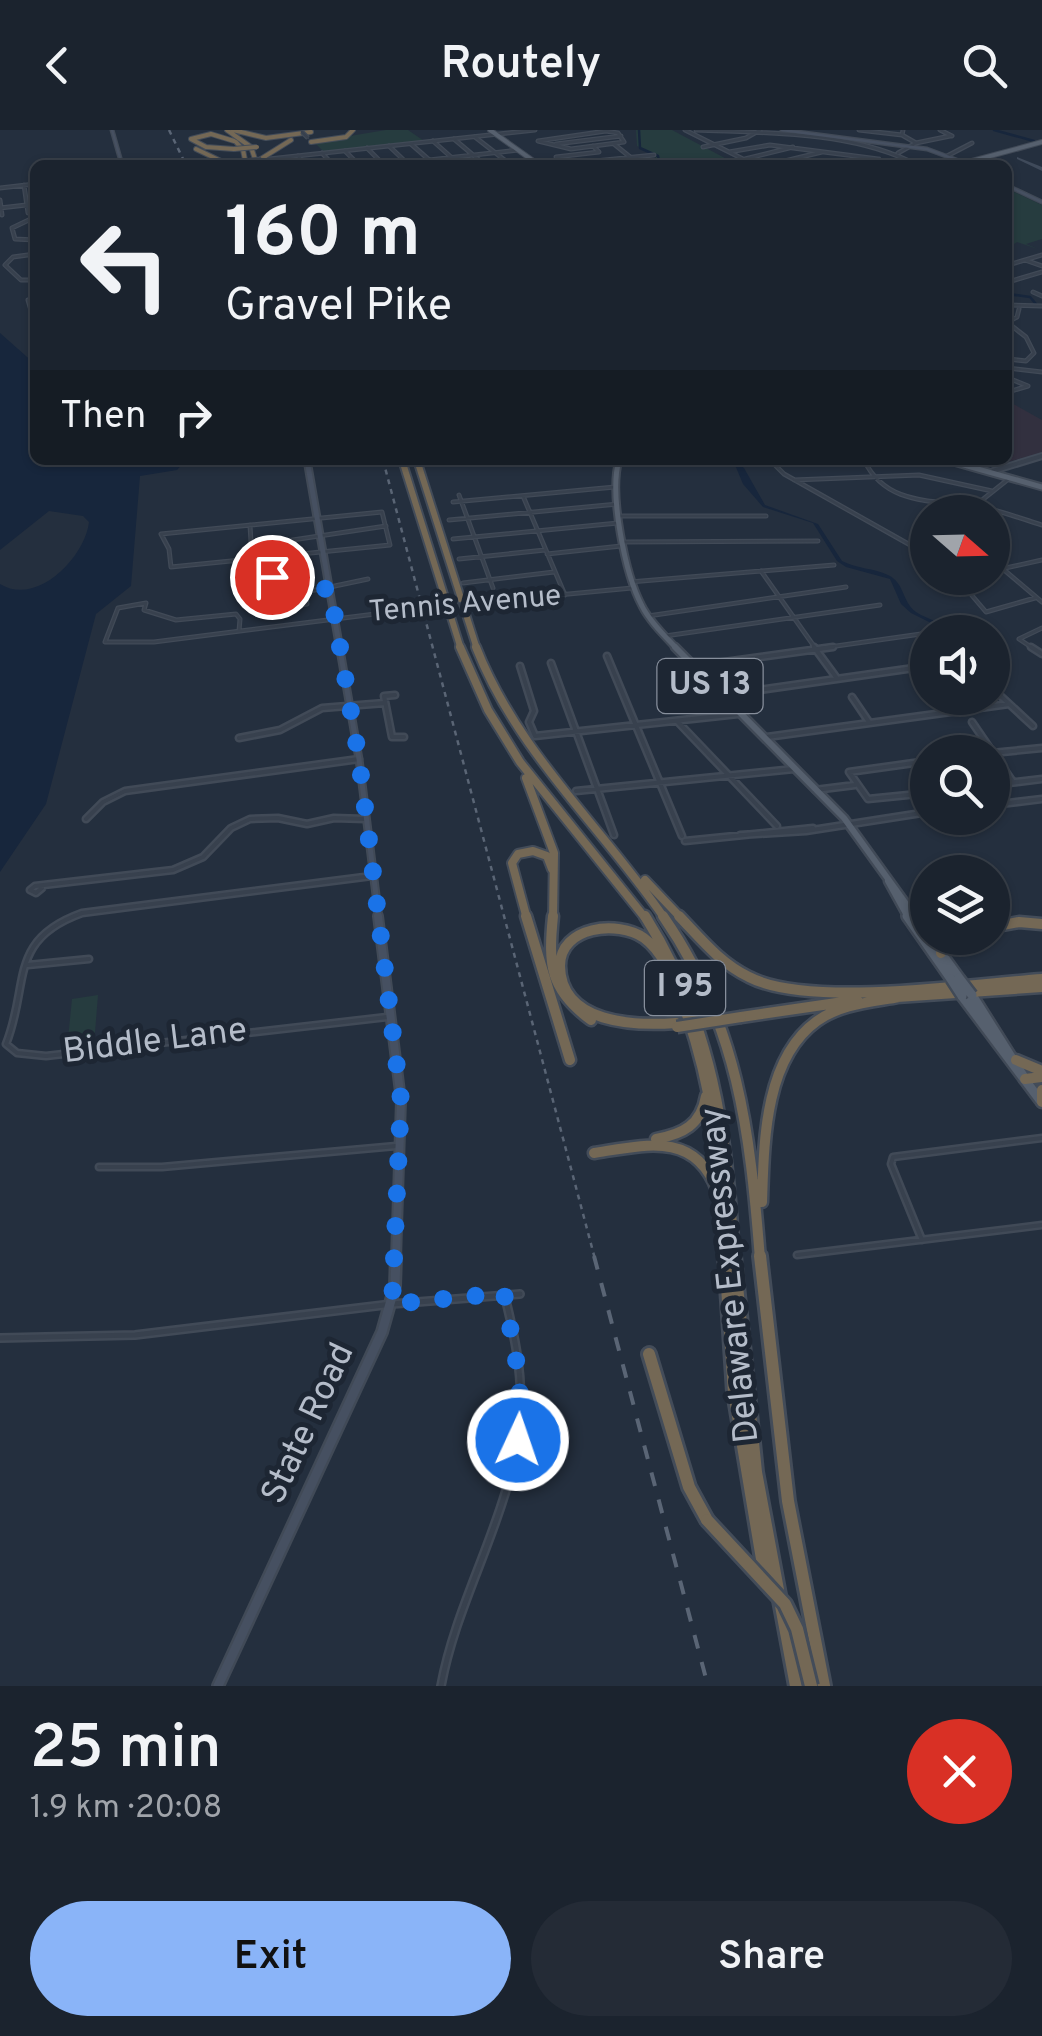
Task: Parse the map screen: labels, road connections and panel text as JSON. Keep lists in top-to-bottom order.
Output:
{
  "streets": {
    "highway": ["I 95", "Delaware Expressway"],
    "main road": ["US 13", "State Road"],
    "street": ["Tennis Avenue", "Biddle Lane"]
  },
  "crossings": [
    ["Tennis Avenue", "US 13"],
    ["Tennis Avenue", "State Road"],
    ["Biddle Lane", "State Road"]
  ],
  "north": "right",
  "page": {
    "header": "Routely",
    "turn": ["160 m", "Gravel Pike"],
    "then": "Then",
    "heading": ["25 min", "1.9 km · 20:08"],
    "buttons": ["Exit", "Share"]
  }
}
